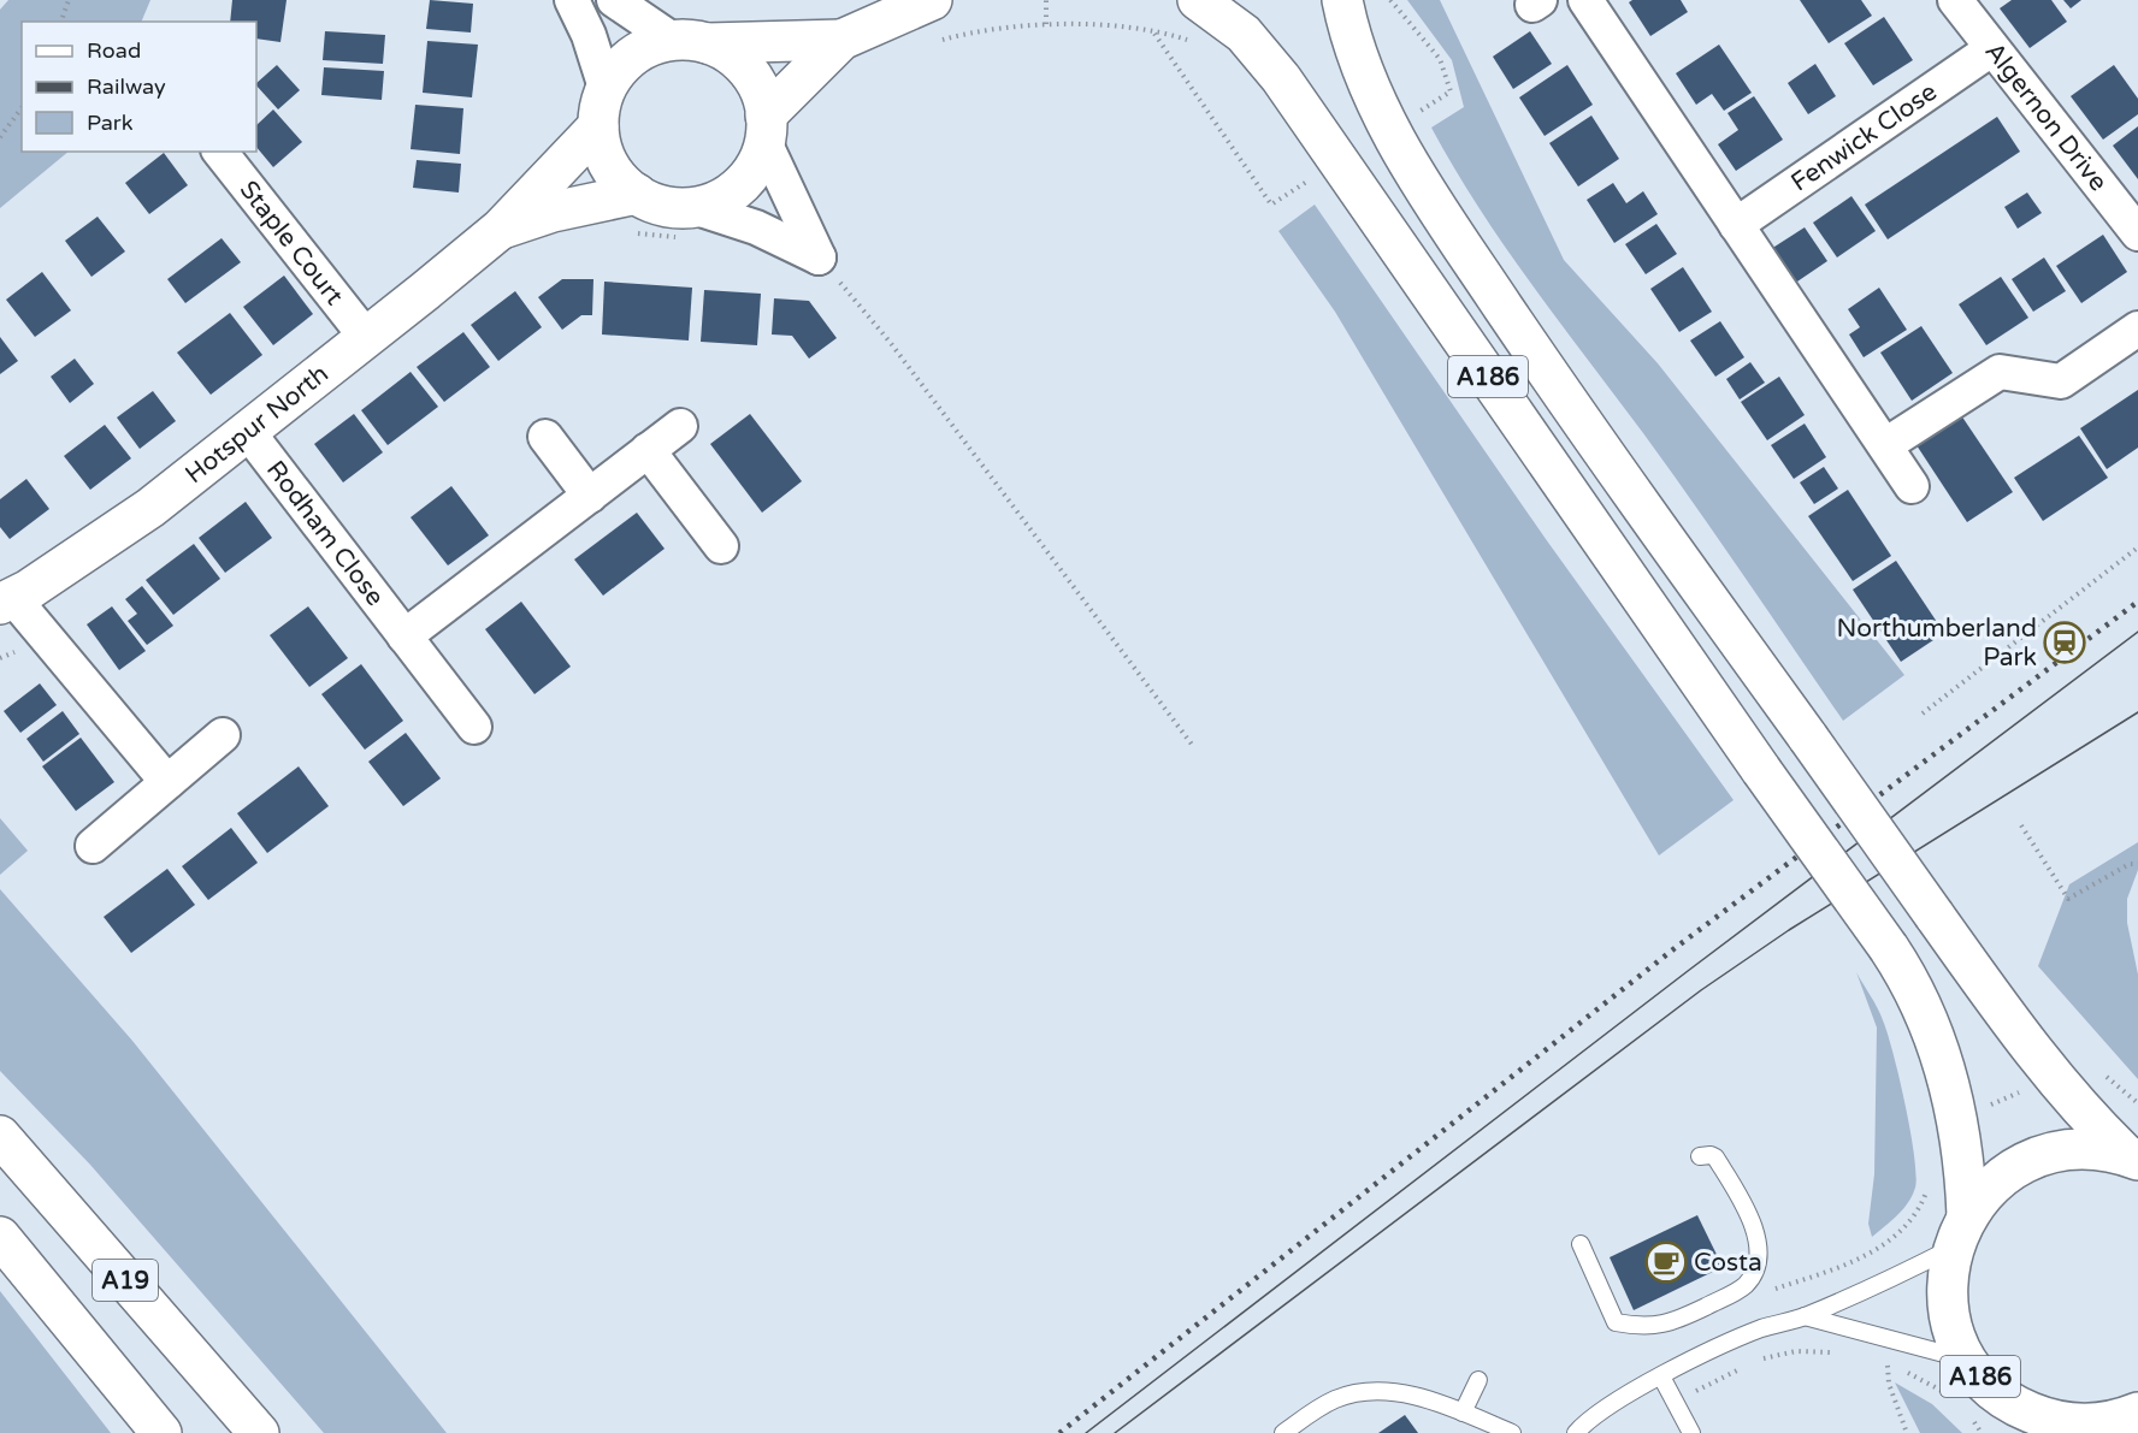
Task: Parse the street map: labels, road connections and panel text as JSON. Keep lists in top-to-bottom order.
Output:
{
  "streets": {
    "main road": ["A186", "Hotspur North", "A19"],
    "street": [
      "Algernon Drive",
      "Fenwick Close",
      "Staple Court",
      "Rodham Close"
    ]
  },
  "crossings": [
    ["Algernon Drive", "Fenwick Close"],
    ["Staple Court", "Hotspur North"],
    ["Hotspur North", "Rodham Close"]
  ],
  "places": {
    "station": ["Northumberland Park"],
    "cafe": ["Costa"]
  },
  "legend": ["Road", "Railway", "Park"]
}
